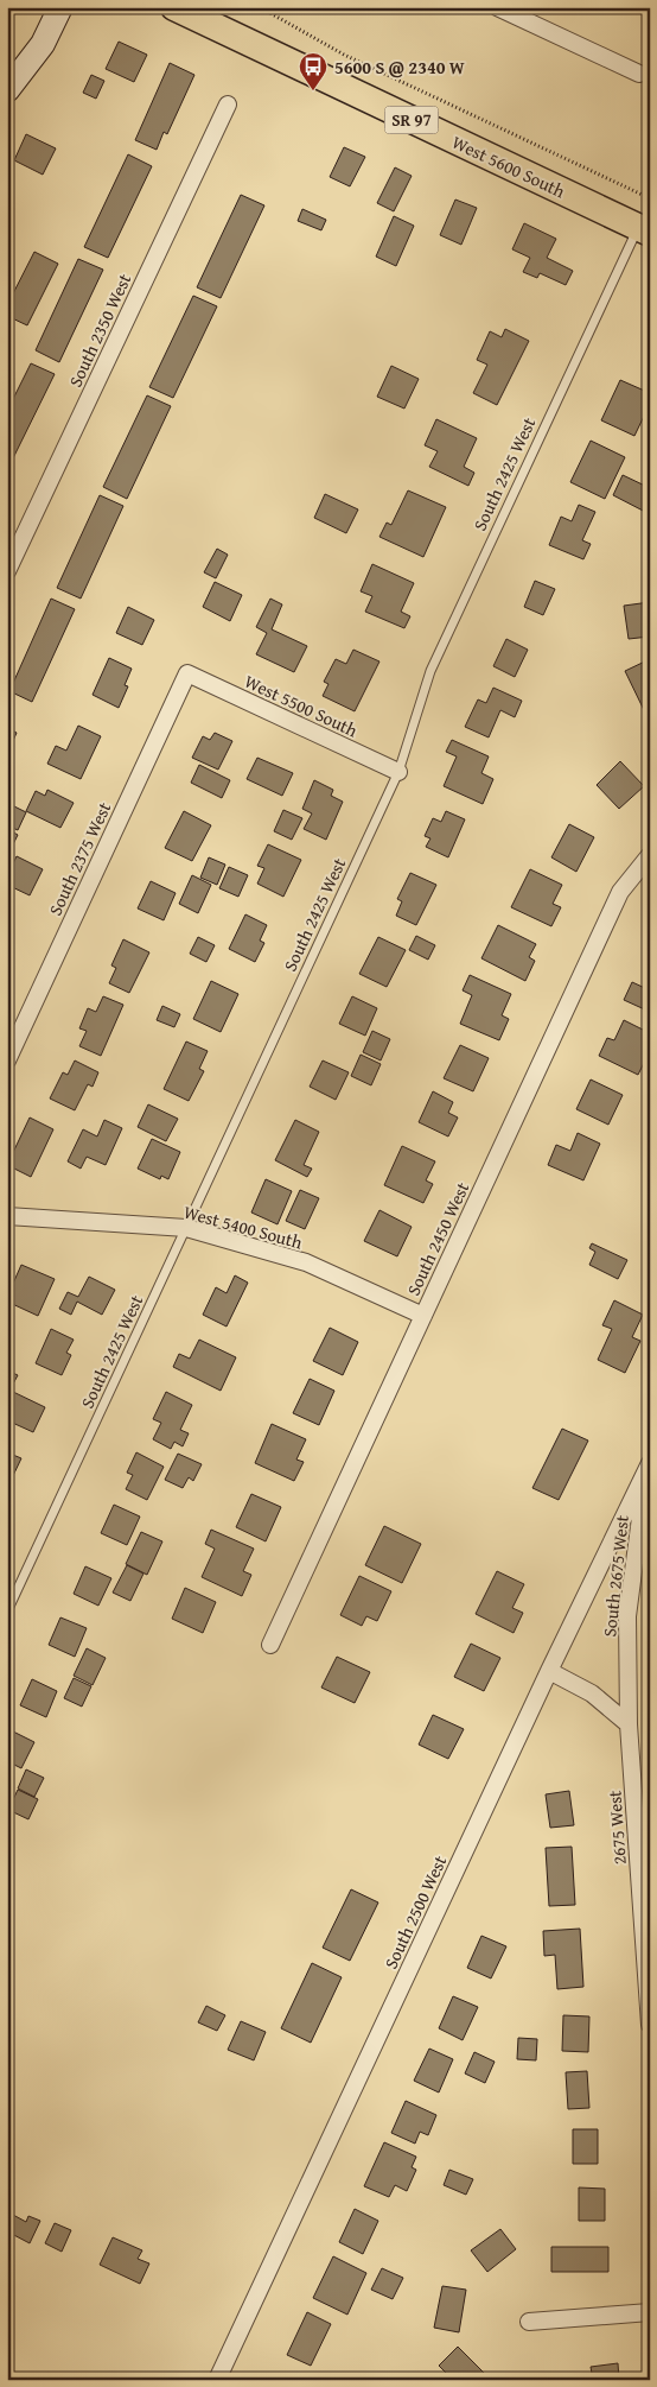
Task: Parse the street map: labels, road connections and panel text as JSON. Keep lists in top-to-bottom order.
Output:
{
  "streets": {
    "main road": ["SR 97", "West 5600 South"],
    "street": [
      "South 2350 West",
      "West 5500 South",
      "South 2375 West",
      "West 5400 South",
      "South 2450 West",
      "South 2675 West",
      "2675 West",
      "South 2500 West"
    ],
    "lane": ["South 2425 West"]
  },
  "crossings": [
    ["West 5600 South", "South 2425 West"],
    ["South 2425 West", "West 5500 South"],
    ["South 2425 West", "West 5400 South"],
    ["West 5500 South", "South 2375 West"],
    ["West 5400 South", "South 2450 West"],
    ["South 2675 West", "2675 West"],
    ["South 2675 West", "South 2500 West"]
  ],
  "places": {
    "bus stop": ["5600 S @ 2340 W"]
  }
}
